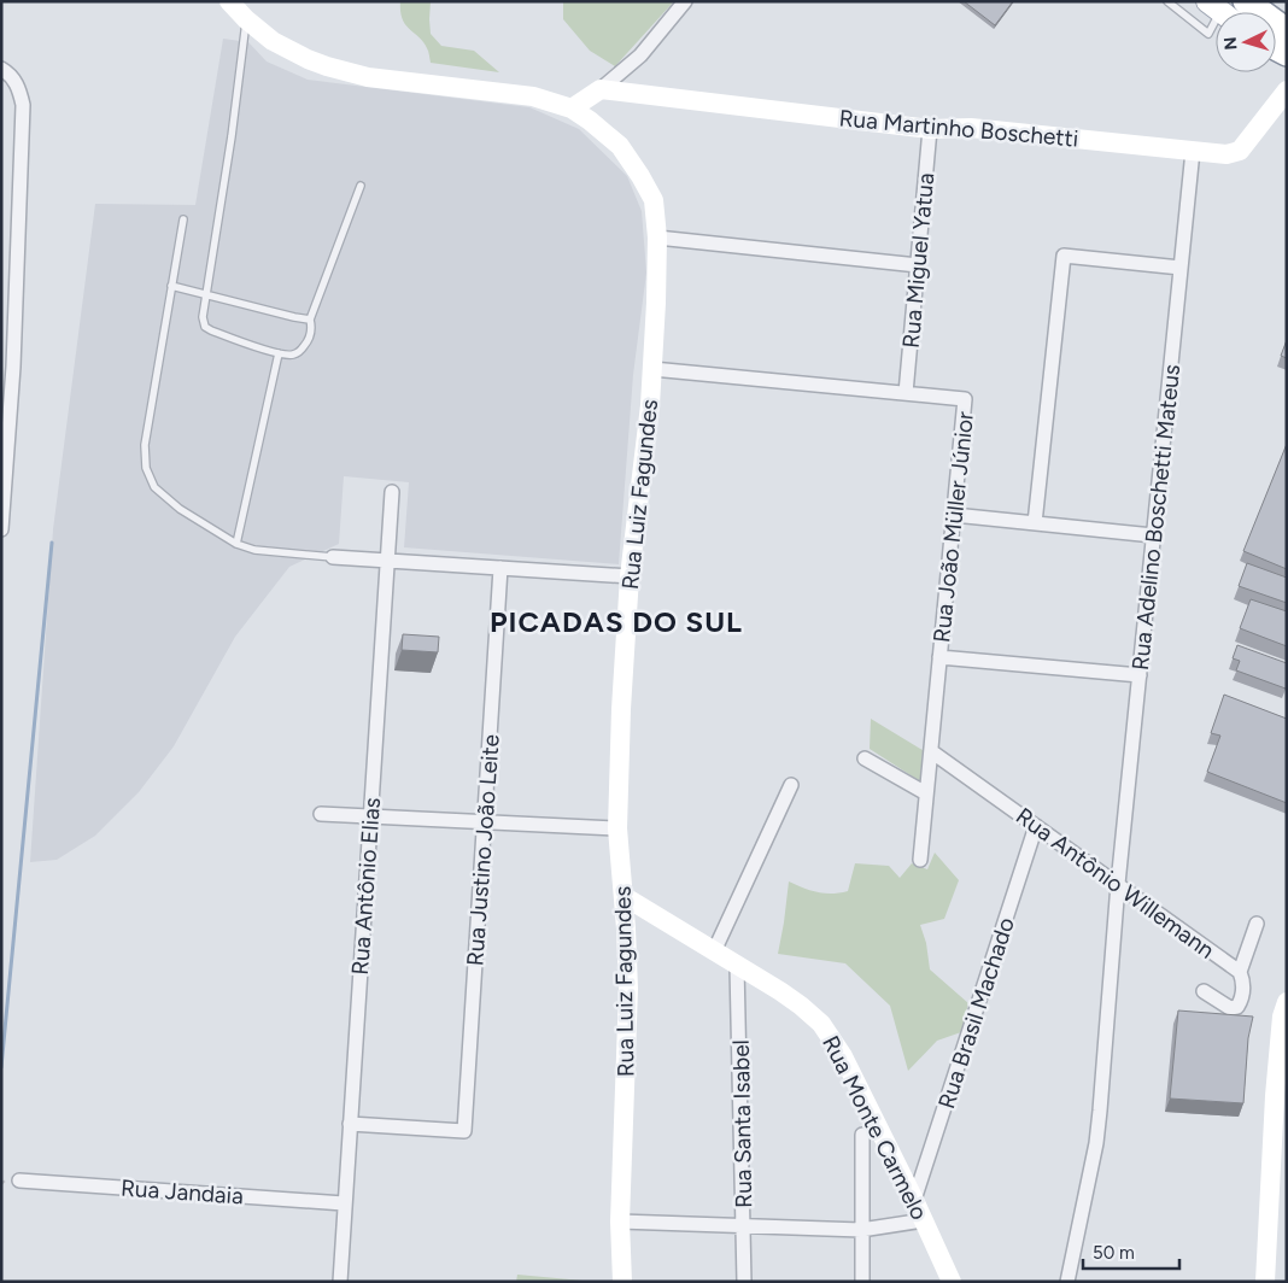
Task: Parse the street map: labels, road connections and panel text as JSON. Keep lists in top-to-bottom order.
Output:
{
  "streets": {
    "main road": ["Rua Martinho Boschetti", "Rua Luiz Fagundes", "Rua Monte Carmelo"],
    "street": [
      "Rua Miguel Yatua",
      "Rua Adelino Boschetti Mateus",
      "Rua João Müller Júnior",
      "Rua Justino João Leite",
      "Rua Antônio Willemann",
      "Rua Antônio Elias",
      "Rua Brasil Machado",
      "Rua Santa Isabel",
      "Rua Jandaia"
    ]
  },
  "crossings": [
    ["Rua Martinho Boschetti", "Rua Miguel Yatua"],
    ["Rua Martinho Boschetti", "Rua Adelino Boschetti Mateus"],
    ["Rua Miguel Yatua", "Rua João Müller Júnior"],
    ["Rua Luiz Fagundes", "Rua João Müller Júnior"],
    ["Rua Luiz Fagundes", "Rua Monte Carmelo"],
    ["Rua Adelino Boschetti Mateus", "Rua Antônio Willemann"],
    ["Rua João Müller Júnior", "Rua Antônio Willemann"],
    ["Rua Justino João Leite", "Rua Antônio Elias"],
    ["Rua Antônio Willemann", "Rua Brasil Machado"],
    ["Rua Antônio Elias", "Rua Jandaia"],
    ["Rua Brasil Machado", "Rua Monte Carmelo"],
    ["Rua Santa Isabel", "Rua Monte Carmelo"]
  ],
  "districts": ["PICADAS DO SUL"],
  "scale_bar": "50 m",
  "north": "left"
}
